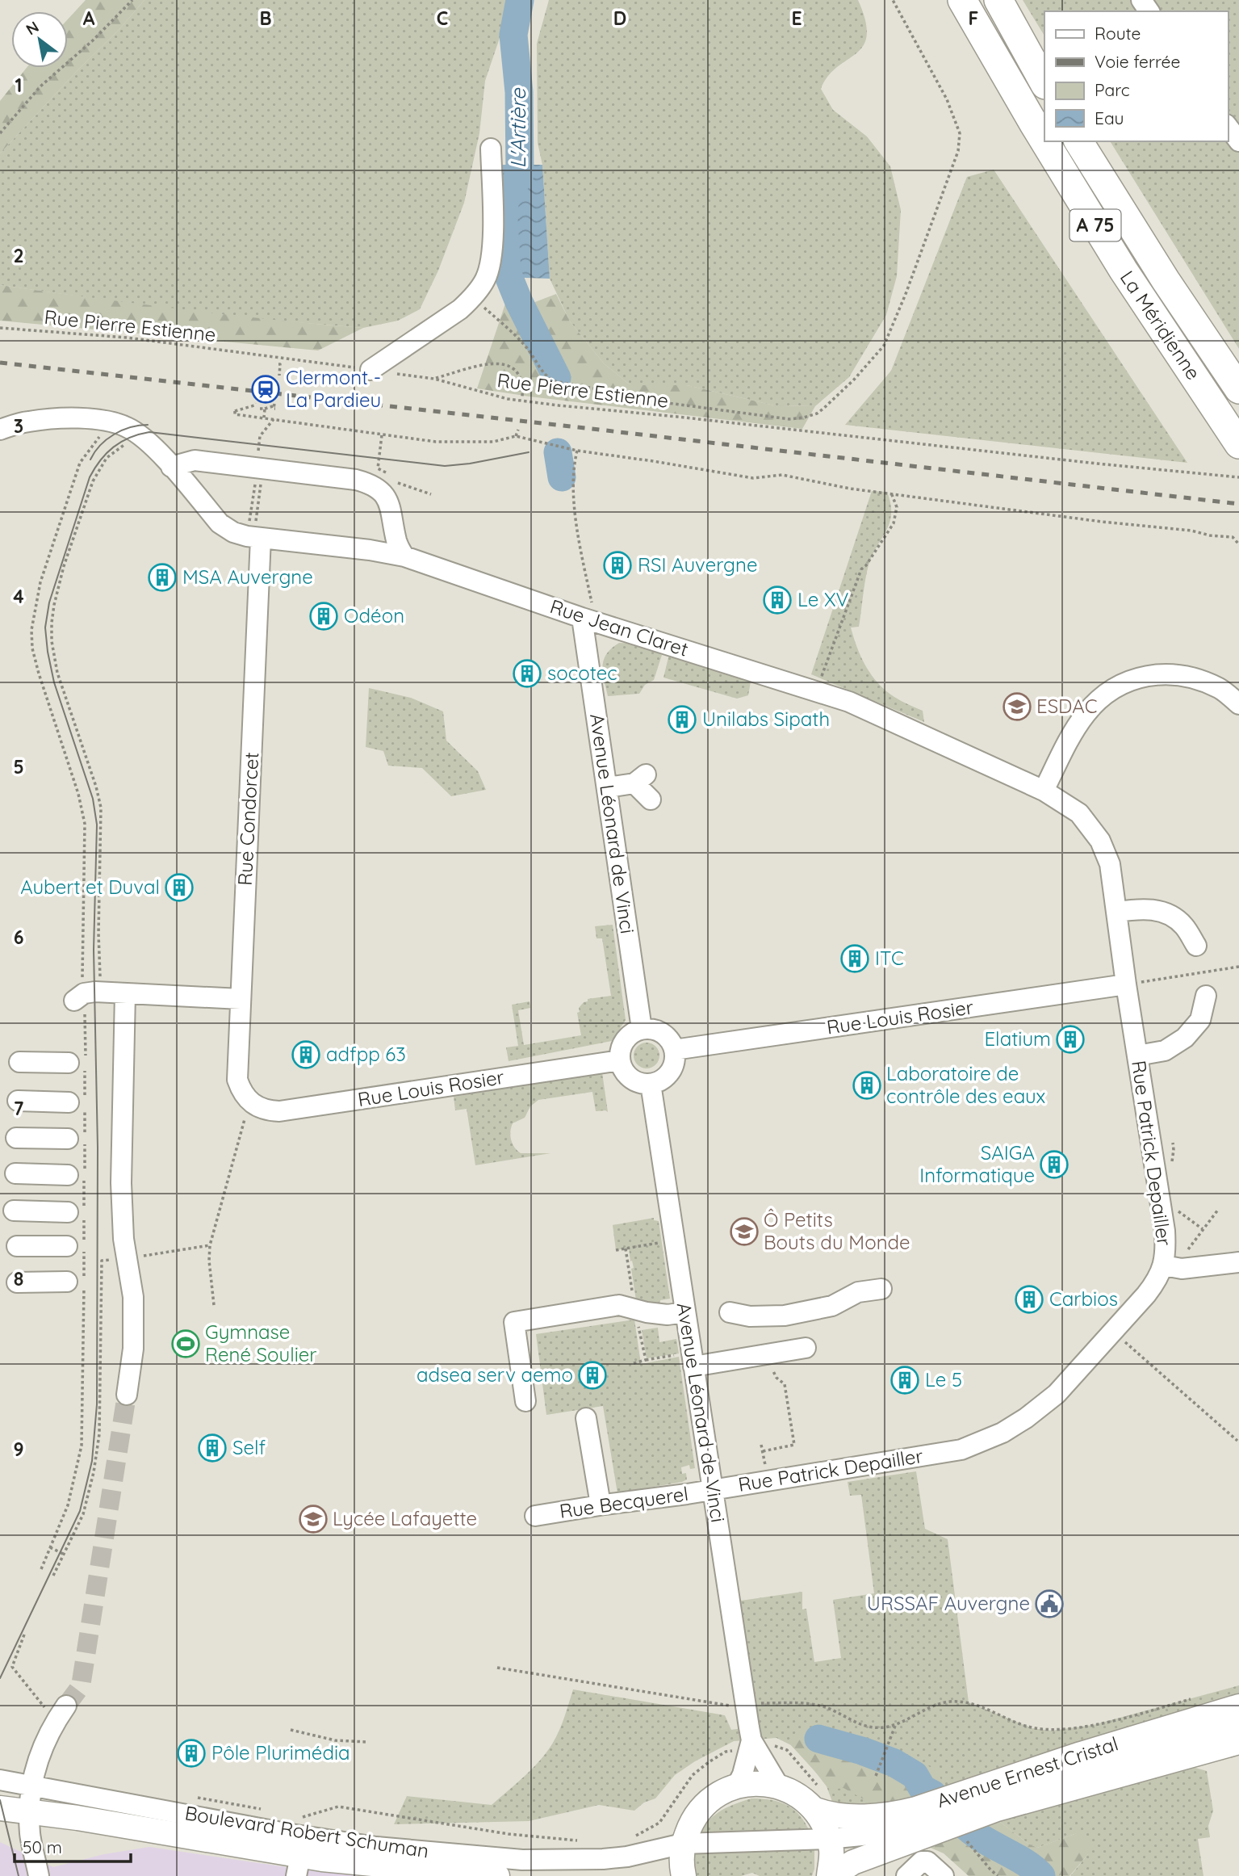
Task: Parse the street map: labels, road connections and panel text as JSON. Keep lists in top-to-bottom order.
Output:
{
  "streets": {
    "highway": ["A 75", "La Méridienne"],
    "main road": ["Avenue Ernest Cristal", "Boulevard Robert Schuman"],
    "street": [
      "Rue Jean Claret",
      "Rue Condorcet",
      "Avenue Léonard de Vinci",
      "Rue Louis Rosier",
      "Rue Patrick Depailler",
      "Rue Becquerel"
    ],
    "path": ["Rue Pierre Estienne"]
  },
  "crossings": [
    ["Rue Jean Claret", "Rue Condorcet"],
    ["Rue Jean Claret", "Avenue Léonard de Vinci"],
    ["Rue Jean Claret", "Rue Louis Rosier"],
    ["Rue Jean Claret", "Rue Patrick Depailler"],
    ["Rue Condorcet", "Rue Louis Rosier"],
    ["Avenue Léonard de Vinci", "Rue Louis Rosier"],
    ["Avenue Léonard de Vinci", "Rue Patrick Depailler"],
    ["Avenue Léonard de Vinci", "Rue Becquerel"],
    ["Rue Louis Rosier", "Rue Patrick Depailler"],
    ["Rue Patrick Depailler", "Rue Becquerel"],
    ["Avenue Ernest Cristal", "Boulevard Robert Schuman"]
  ],
  "water": ["L'Artière"],
  "places": {
    "station": ["Clermont - La Pardieu"],
    "building": [
      "RSI Auvergne",
      "MSA Auvergne",
      "Le XV",
      "Odéon",
      "socotec",
      "Unilabs Sipath",
      "Aubert et Duval",
      "ITC",
      "Elatium",
      "adfpp 63",
      "Laboratoire de contrôle des eaux",
      "SAIGA Informatique",
      "Carbios",
      "adsea serv aemo",
      "Le 5",
      "Self",
      "Pôle Plurimédia"
    ],
    "school or university": ["ESDAC", "Ô Petits Bouts du Monde", "Lycée Lafayette"],
    "sports": ["Gymnase René Soulier"],
    "public building": ["URSSAF Auvergne"]
  },
  "legend": [
    "Route",
    "Voie ferrée",
    "Parc",
    "Eau"
  ],
  "scale_bar": "50 m",
  "north": "top left",
  "grid": {
    "columns": [
      "A",
      "B",
      "C",
      "D",
      "E",
      "F"
    ],
    "rows": [
      "1",
      "2",
      "3",
      "4",
      "5",
      "6",
      "7",
      "8",
      "9"
    ]
  }
}
